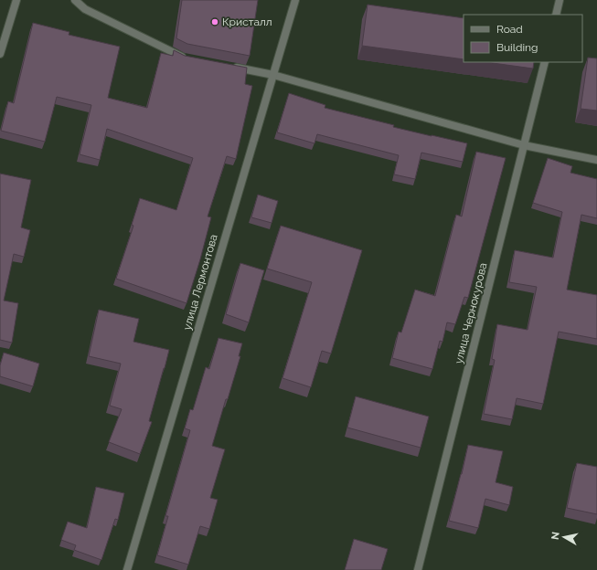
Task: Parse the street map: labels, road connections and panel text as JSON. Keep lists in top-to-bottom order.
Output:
{
  "streets": {
    "street": ["улица Лермонтова", "улица Чернокурова"]
  },
  "places": ["Кристалл"],
  "legend": ["Road", "Building"],
  "north": "left"
}
